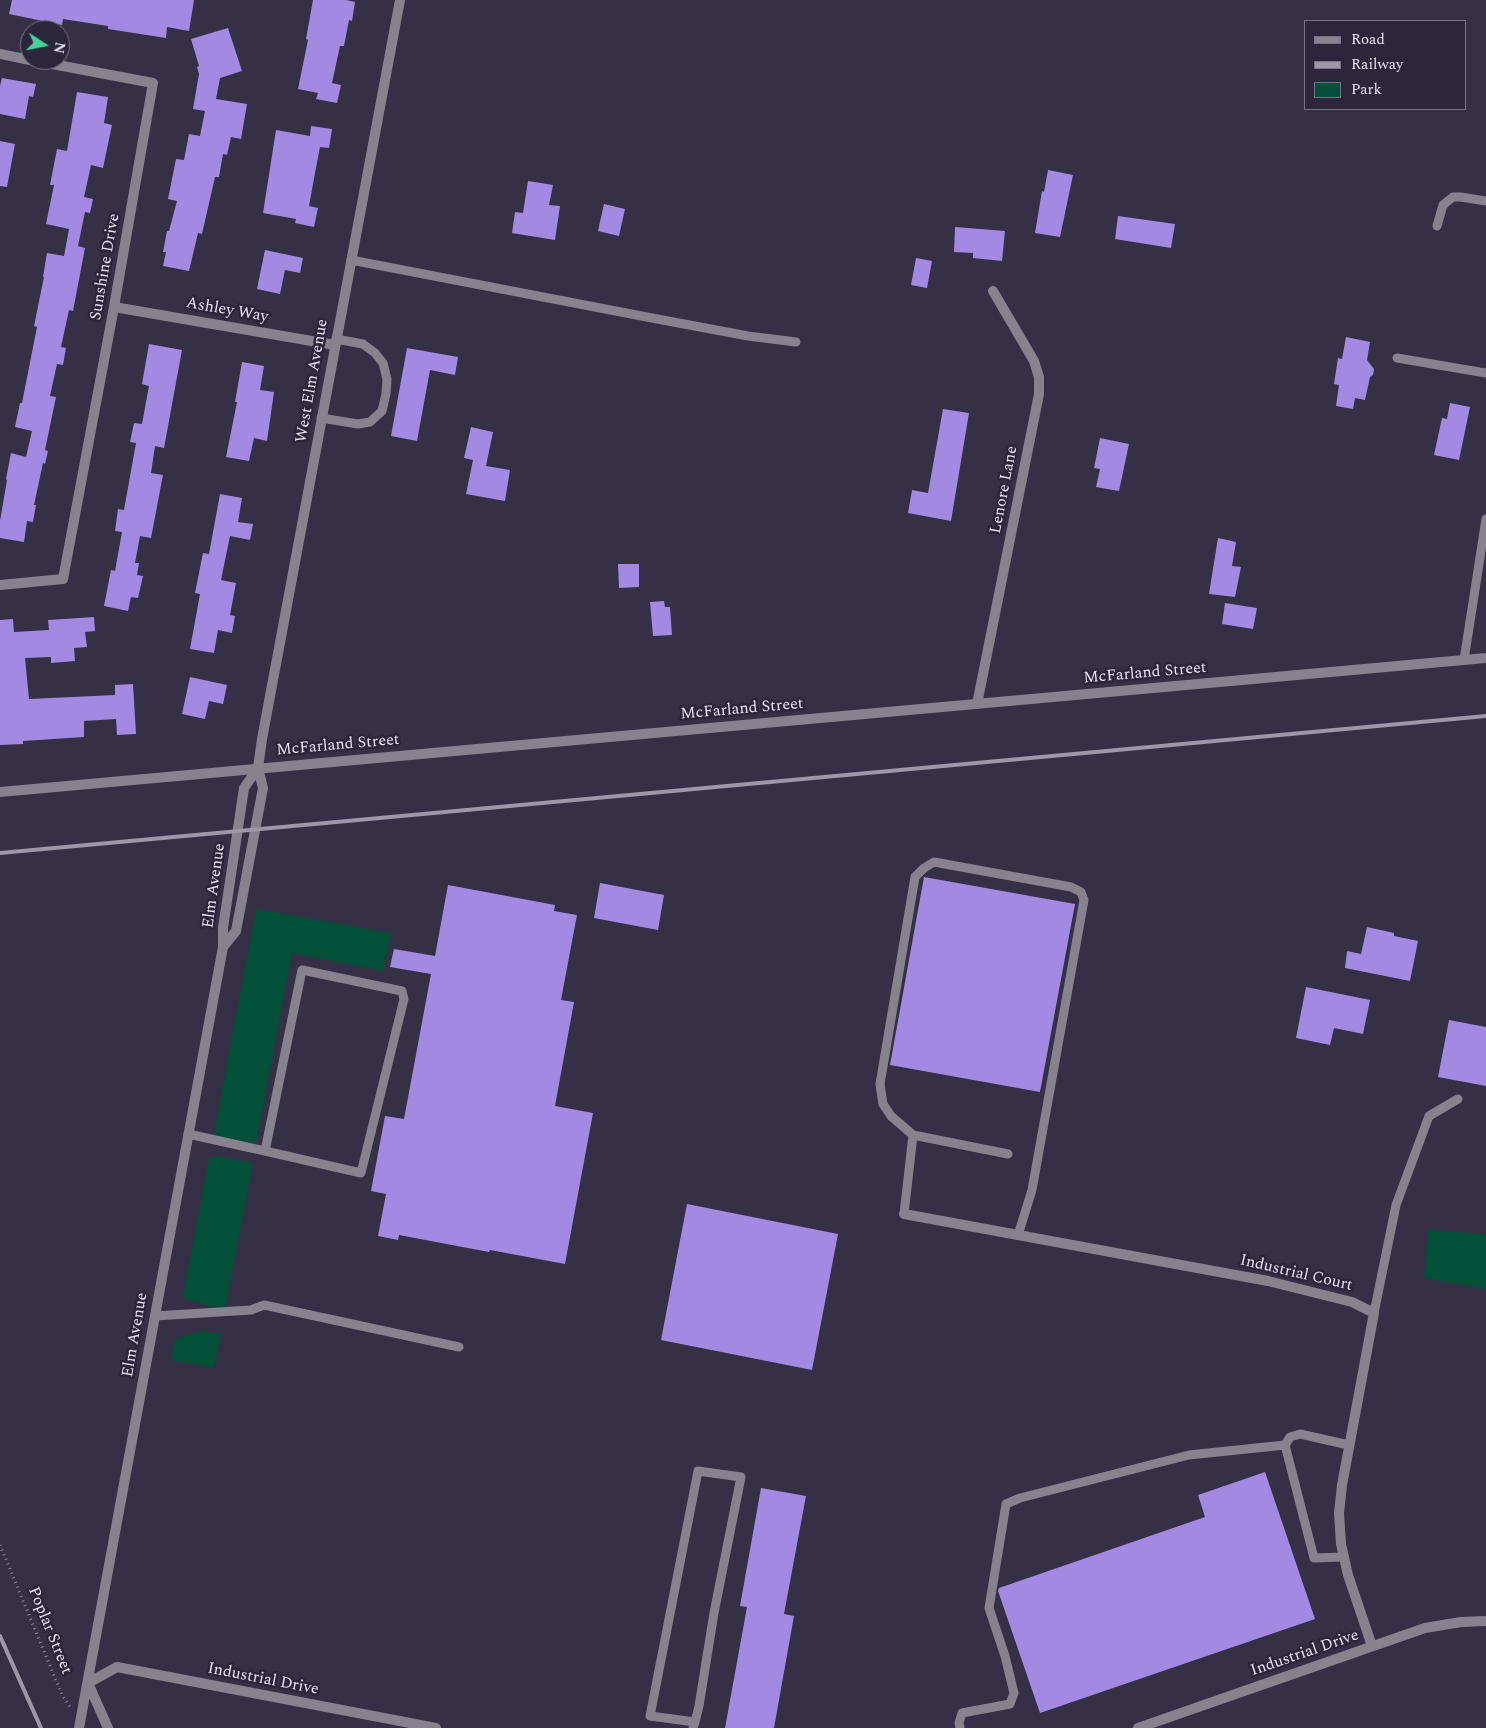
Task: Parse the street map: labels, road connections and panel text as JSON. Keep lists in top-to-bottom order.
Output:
{
  "streets": {
    "street": [
      "Sunshine Drive",
      "Ashley Way",
      "West Elm Avenue",
      "Lenore Lane",
      "McFarland Street",
      "Elm Avenue",
      "Industrial Court",
      "Industrial Drive"
    ],
    "path": ["Poplar Street"]
  },
  "crossings": [
    ["Sunshine Drive", "Ashley Way"],
    ["Ashley Way", "West Elm Avenue"],
    ["West Elm Avenue", "McFarland Street"],
    ["West Elm Avenue", "Elm Avenue"],
    ["Lenore Lane", "McFarland Street"],
    ["Elm Avenue", "Poplar Street"],
    ["Elm Avenue", "Industrial Drive"]
  ],
  "legend": ["Road", "Railway", "Park"],
  "north": "right"
}
